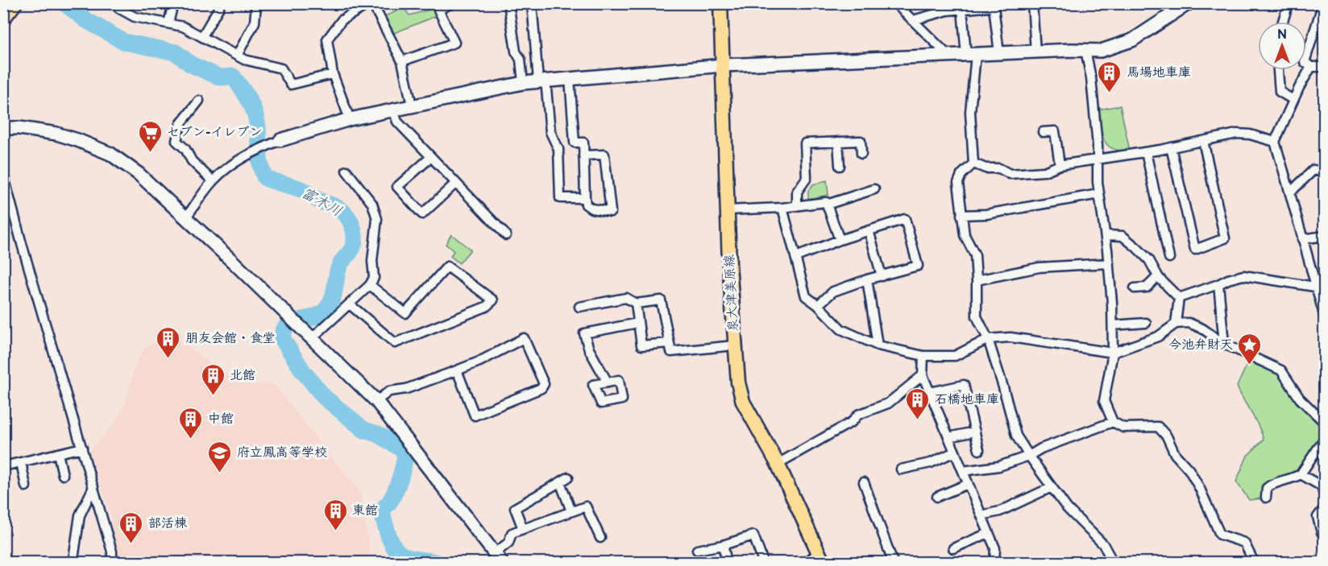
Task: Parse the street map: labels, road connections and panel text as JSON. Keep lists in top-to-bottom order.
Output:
{
  "streets": {
    "main road": ["泉大津美原線"]
  },
  "water": ["富木川"],
  "places": {
    "building": [
      "馬場地車庫",
      "朋友会館・食堂",
      "北館",
      "石橋地車庫",
      "中館",
      "東館",
      "部活棟"
    ],
    "supermarket": ["セブン-イレブン"],
    "place": ["今池弁財天"],
    "school or university": ["府立鳳高等学校"]
  },
  "north": "top"
}
